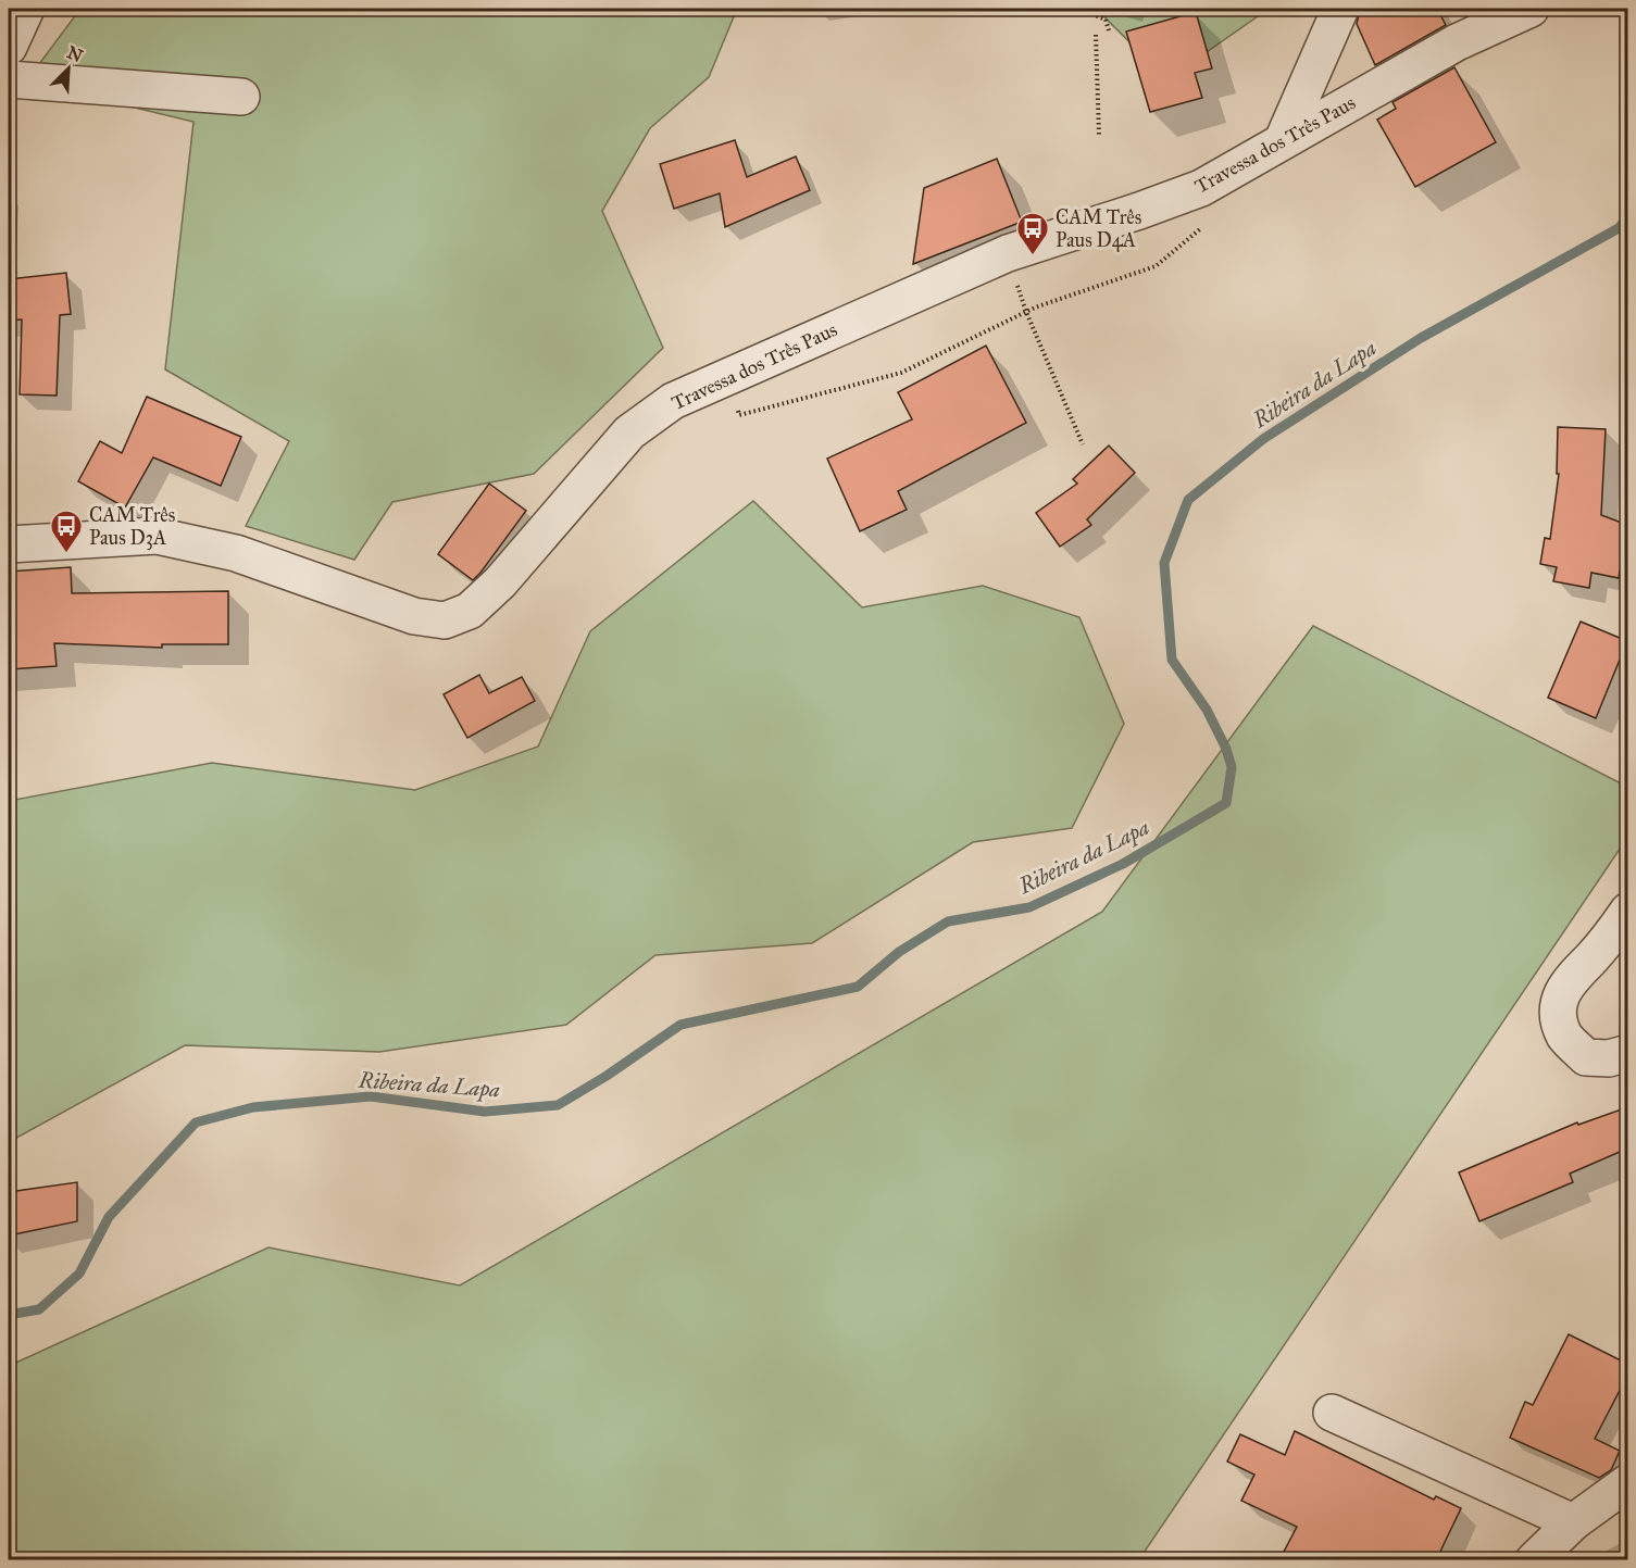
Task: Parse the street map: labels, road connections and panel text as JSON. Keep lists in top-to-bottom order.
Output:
{
  "streets": {
    "street": ["Travessa dos Três Paus"]
  },
  "water": ["Ribeira da Lapa"],
  "places": {
    "bus stop": ["CAM Três Paus D4A", "CAM Três Paus D3A"]
  },
  "north": "top right"
}
